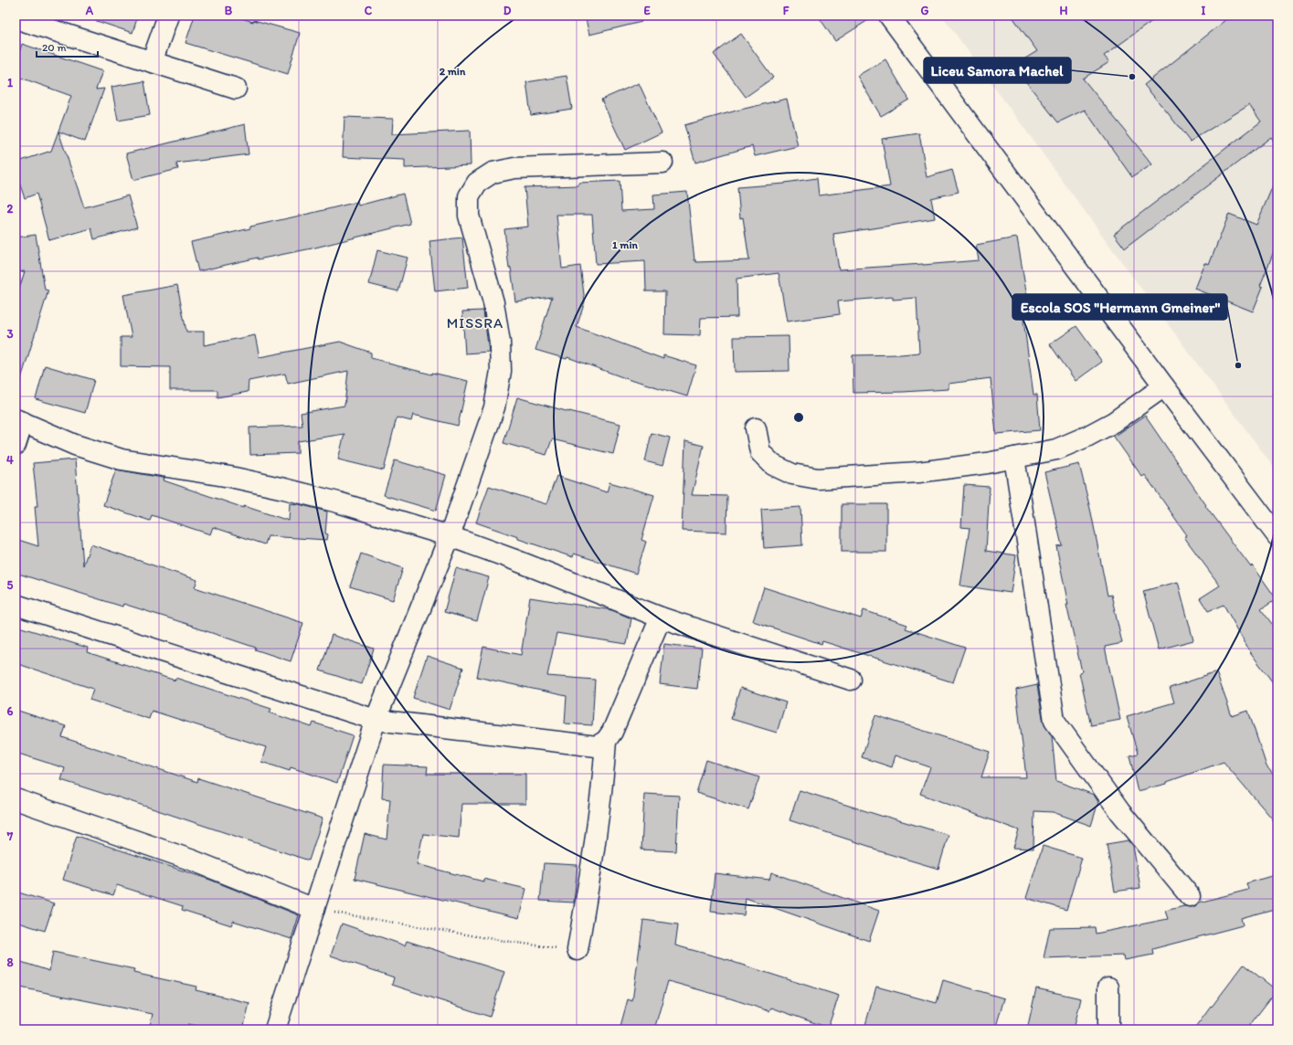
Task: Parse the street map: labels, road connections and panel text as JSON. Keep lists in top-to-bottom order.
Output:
{
  "districts": ["MISSRA"],
  "places": ["Liceu Samora Machel", "Escola SOS \"Hermann Gmeiner\""],
  "scale_bar": "20 m",
  "grid": {
    "columns": [
      "A",
      "B",
      "C",
      "D",
      "E",
      "F",
      "G",
      "H",
      "I"
    ],
    "rows": [
      "1",
      "2",
      "3",
      "4",
      "5",
      "6",
      "7",
      "8"
    ]
  },
  "rings": ["2 min", "1 min"]
}
